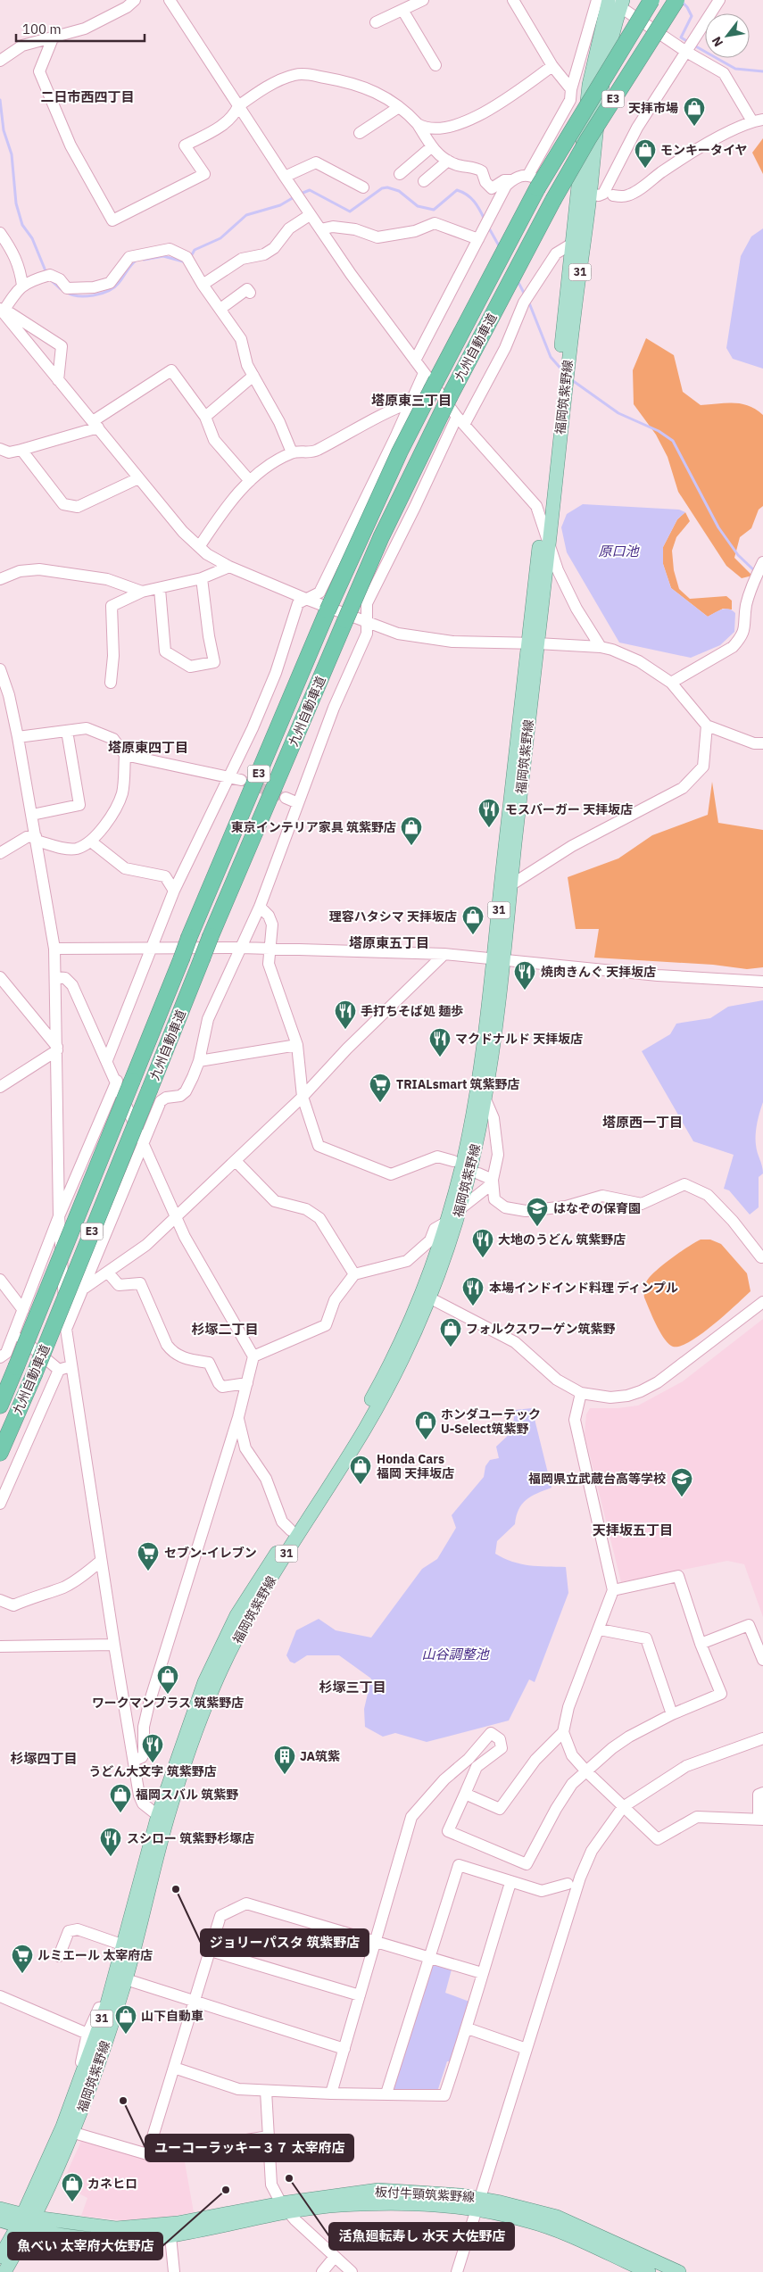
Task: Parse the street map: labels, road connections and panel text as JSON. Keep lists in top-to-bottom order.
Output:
{
  "streets": {
    "highway": ["E3", "九州自動車道"],
    "main road": ["31", "福岡筑紫野線", "板付牛頸筑紫野線"]
  },
  "crossings": [
    ["福岡筑紫野線", "板付牛頸筑紫野線"]
  ],
  "districts": [
    "二日市西四丁目",
    "塔原東三丁目",
    "塔原東四丁目",
    "塔原東五丁目",
    "塔原西一丁目",
    "杉塚二丁目",
    "天拝坂五丁目",
    "杉塚三丁目",
    "杉塚四丁目"
  ],
  "water": ["原口池", "山谷調整池"],
  "places": {
    "shop": [
      "天拝市場",
      "モンキータイヤ",
      "東京インテリア家具 筑紫野店",
      "理容ハタシマ 天拝坂店",
      "フォルクスワーゲン筑紫野",
      "ホンダユーテック U-Select筑紫野",
      "Honda Cars 福岡 天拝坂店",
      "ワークマンプラス 筑紫野店",
      "福岡スバル 筑紫野",
      "山下自動車",
      "カネヒロ"
    ],
    "restaurant": [
      "モスバーガー 天拝坂店",
      "焼肉きんぐ 天拝坂店",
      "手打ちそば処 麺歩",
      "マクドナルド 天拝坂店",
      "大地のうどん 筑紫野店",
      "本場インドインド料理 ディンプル",
      "うどん大文字 筑紫野店",
      "スシロー 筑紫野杉塚店"
    ],
    "supermarket": ["TRIALsmart 筑紫野店", "セブン-イレブン", "ルミエール 太宰府店"],
    "school or university": ["はなぞの保育園", "福岡県立武蔵台高等学校"],
    "building": ["JA筑紫"],
    "other": [
      "ジョリーパスタ 筑紫野店",
      "ユーコーラッキー３７ 太宰府店",
      "活魚廻転寿し 水天 大佐野店",
      "魚べい 太宰府大佐野店"
    ]
  },
  "scale_bar": "100 m",
  "north": "bottom left"
}
